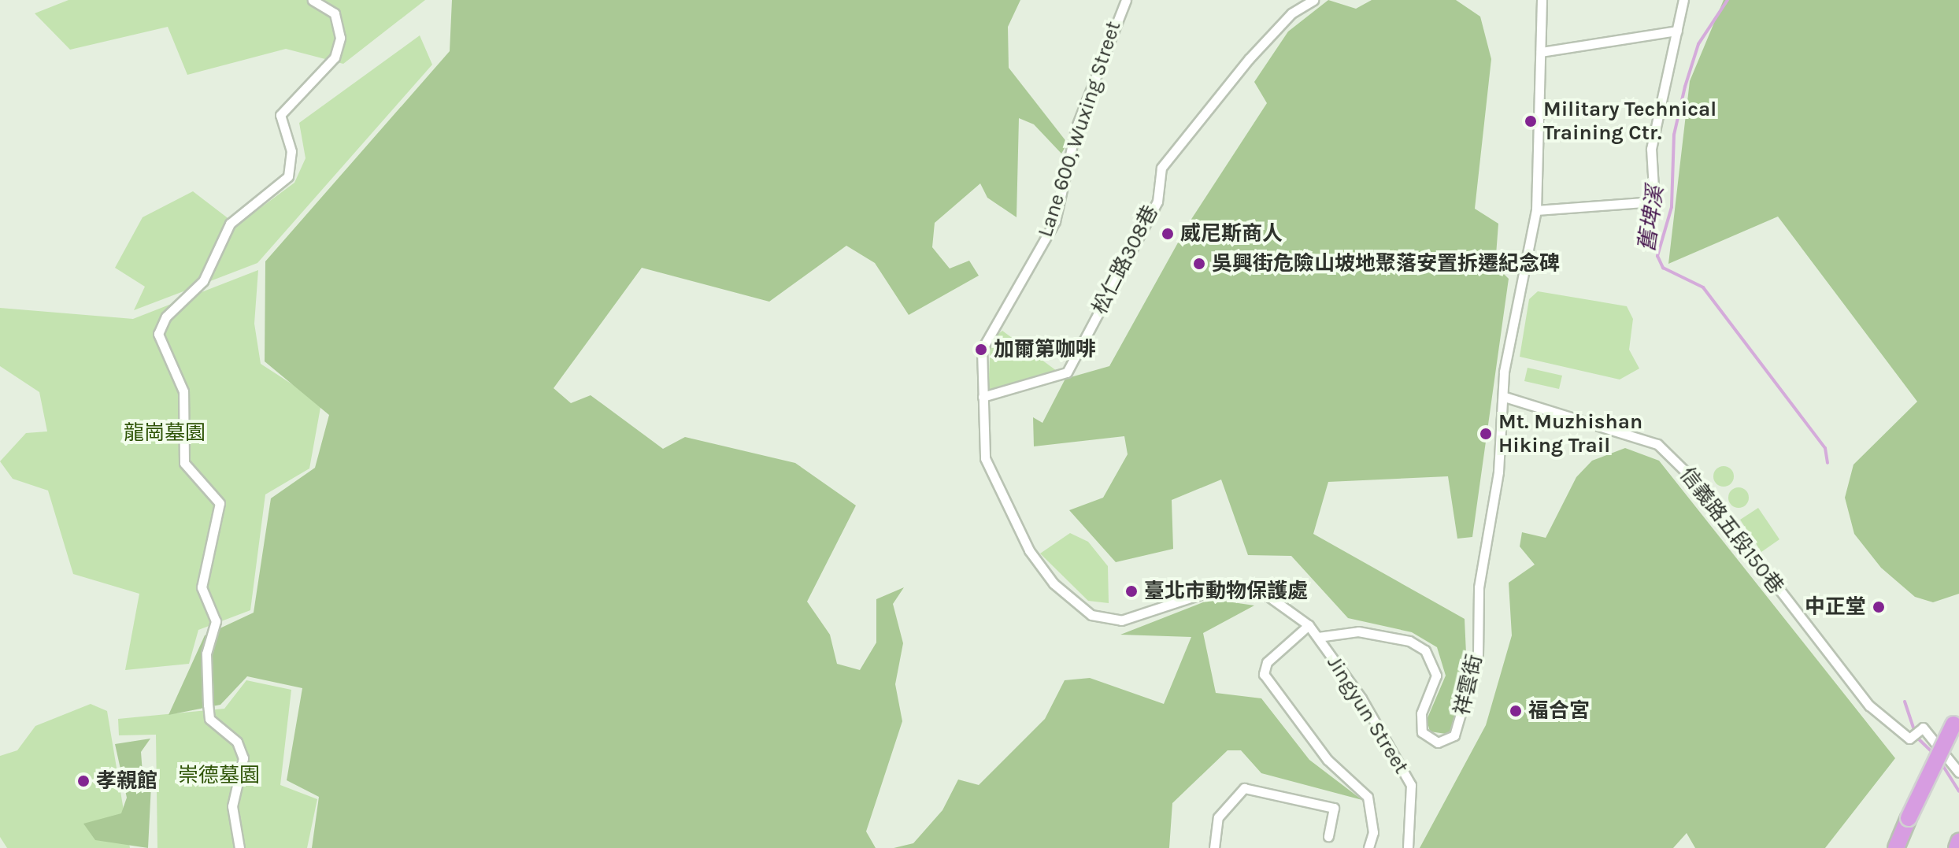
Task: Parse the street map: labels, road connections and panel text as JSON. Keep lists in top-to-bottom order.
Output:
{
  "streets": {
    "street": [
      "Lane 600, Wuxing Street",
      "松仁路308巷",
      "信義路五段150巷",
      "祥雲街",
      "Jingyun Street"
    ]
  },
  "crossings": [
    ["Lane 600, Wuxing Street", "松仁路308巷"],
    ["Lane 600, Wuxing Street", "Jingyun Street"],
    ["信義路五段150巷", "祥雲街"],
    ["祥雲街", "Jingyun Street"]
  ],
  "water": ["舊埤溪"],
  "parks": ["龍崗墓園", "崇德墓園"],
  "places": [
    "Military Technical Training Ctr.",
    "威尼斯商人",
    "吳興街危險山坡地聚落安置拆遷紀念碑",
    "加爾第咖啡",
    "Mt. Muzhishan Hiking Trail",
    "臺北市動物保護處",
    "中正堂",
    "福合宮",
    "孝親館"
  ]
}
